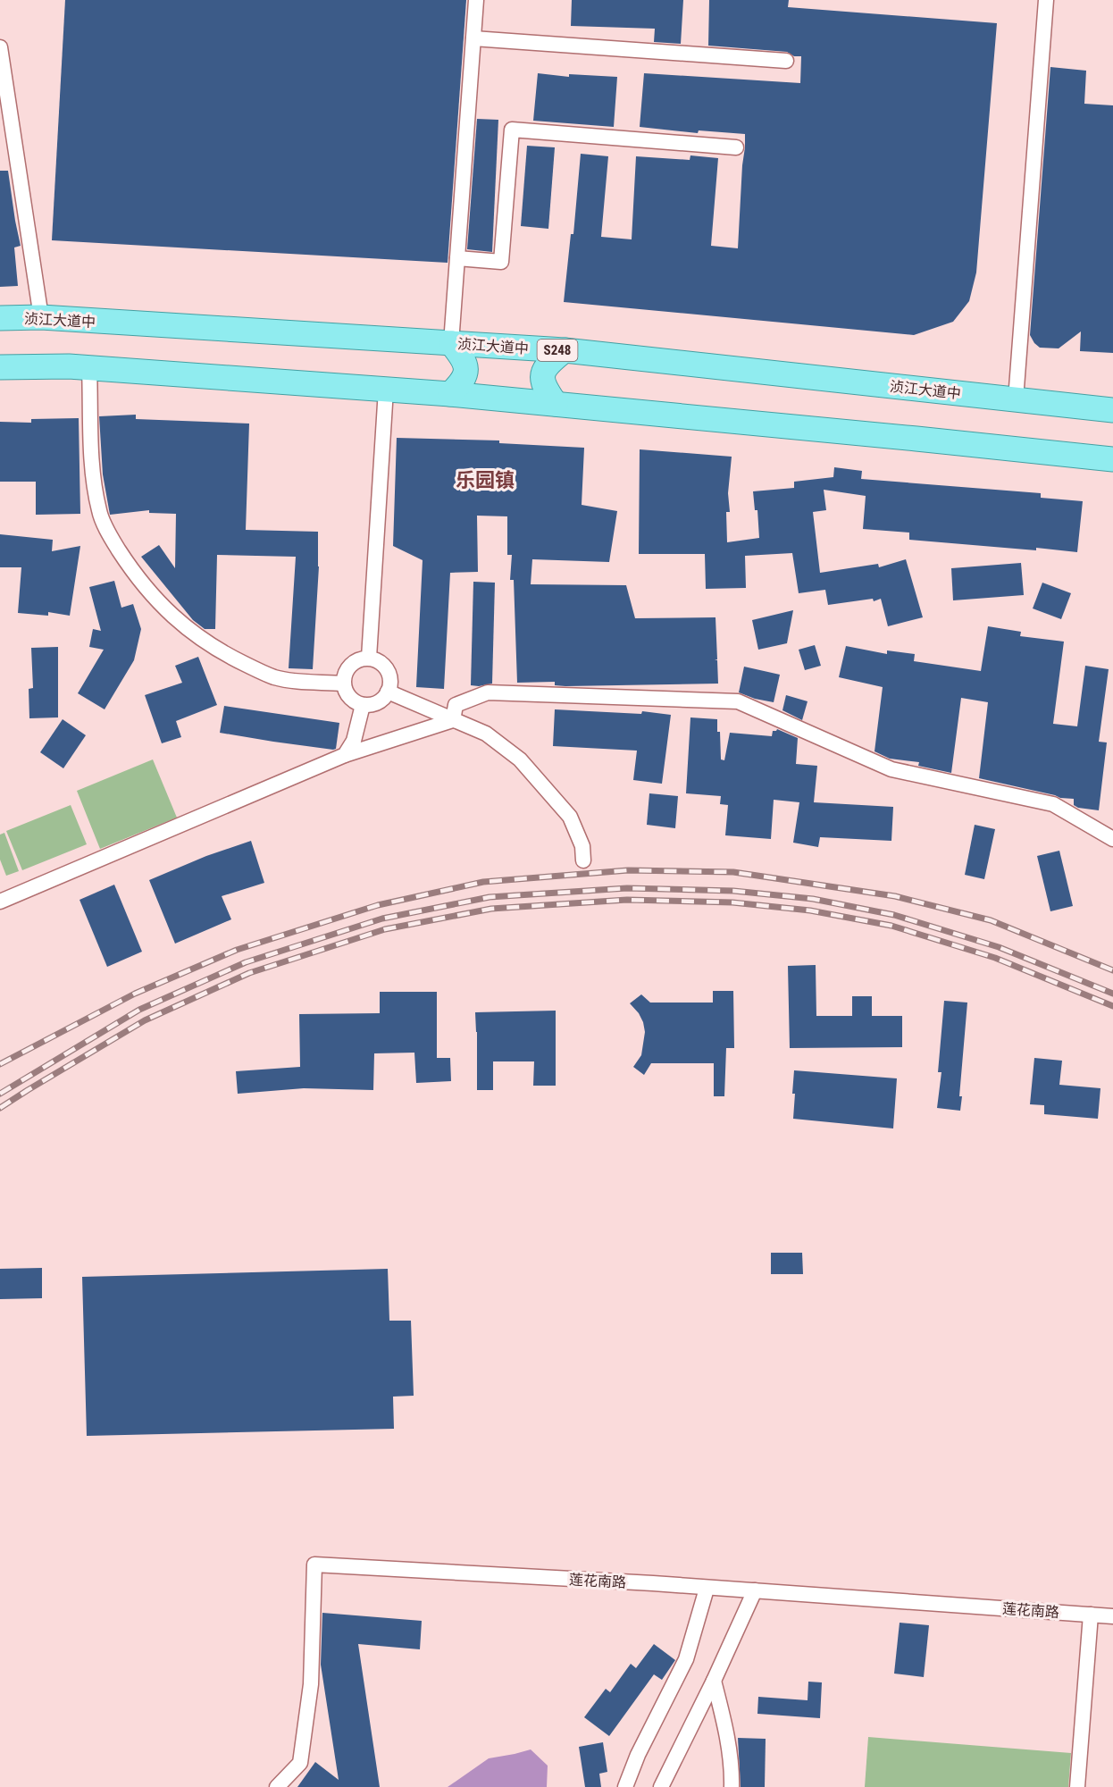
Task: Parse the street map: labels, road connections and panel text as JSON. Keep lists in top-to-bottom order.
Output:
{
  "streets": {
    "main road": ["浈江大道中", "S248"],
    "street": ["莲花南路"]
  },
  "districts": ["乐园镇"]
}
